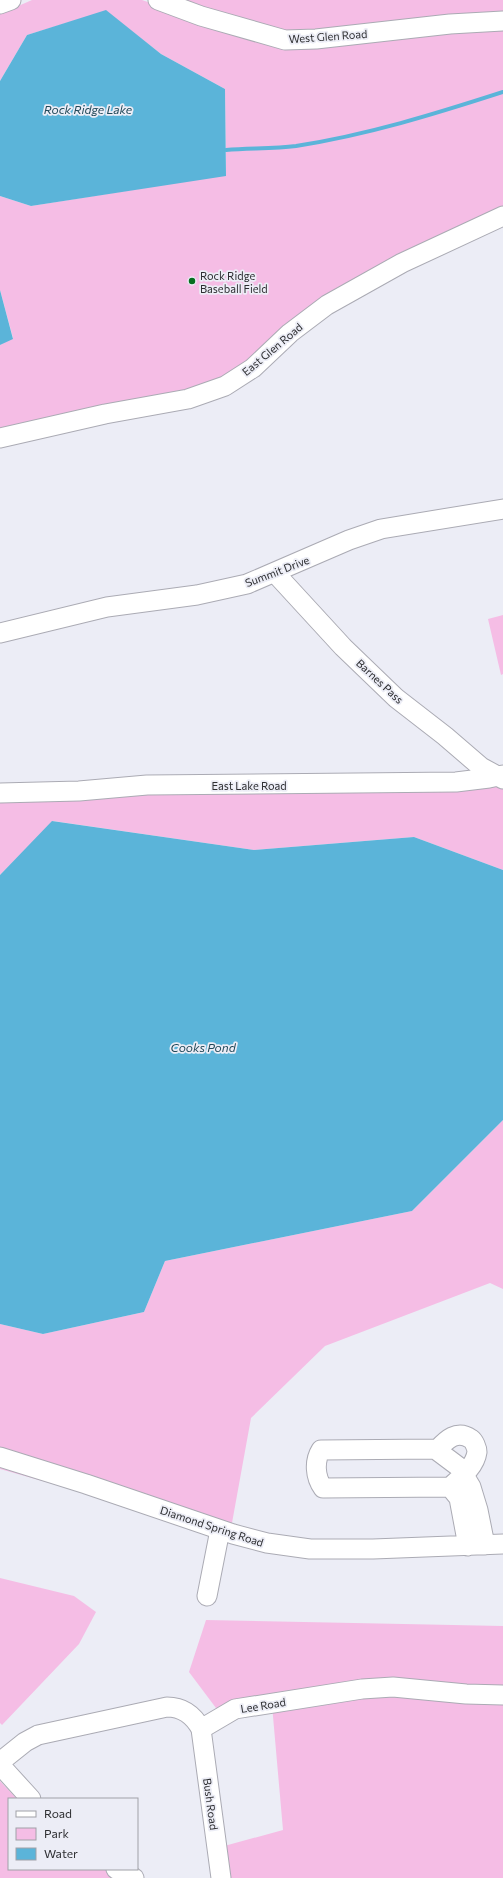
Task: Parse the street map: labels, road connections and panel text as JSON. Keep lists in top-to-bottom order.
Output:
{
  "streets": {
    "street": [
      "West Glen Road",
      "East Glen Road",
      "Summit Drive",
      "Barnes Pass",
      "East Lake Road",
      "Diamond Spring Road",
      "Lee Road",
      "Bush Road"
    ]
  },
  "crossings": [
    ["Summit Drive", "Barnes Pass"],
    ["Barnes Pass", "East Lake Road"],
    ["Lee Road", "Bush Road"]
  ],
  "water": ["Rock Ridge Lake", "Cooks Pond"],
  "places": ["Rock Ridge Baseball Field"],
  "legend": ["Road", "Park", "Water"]
}
